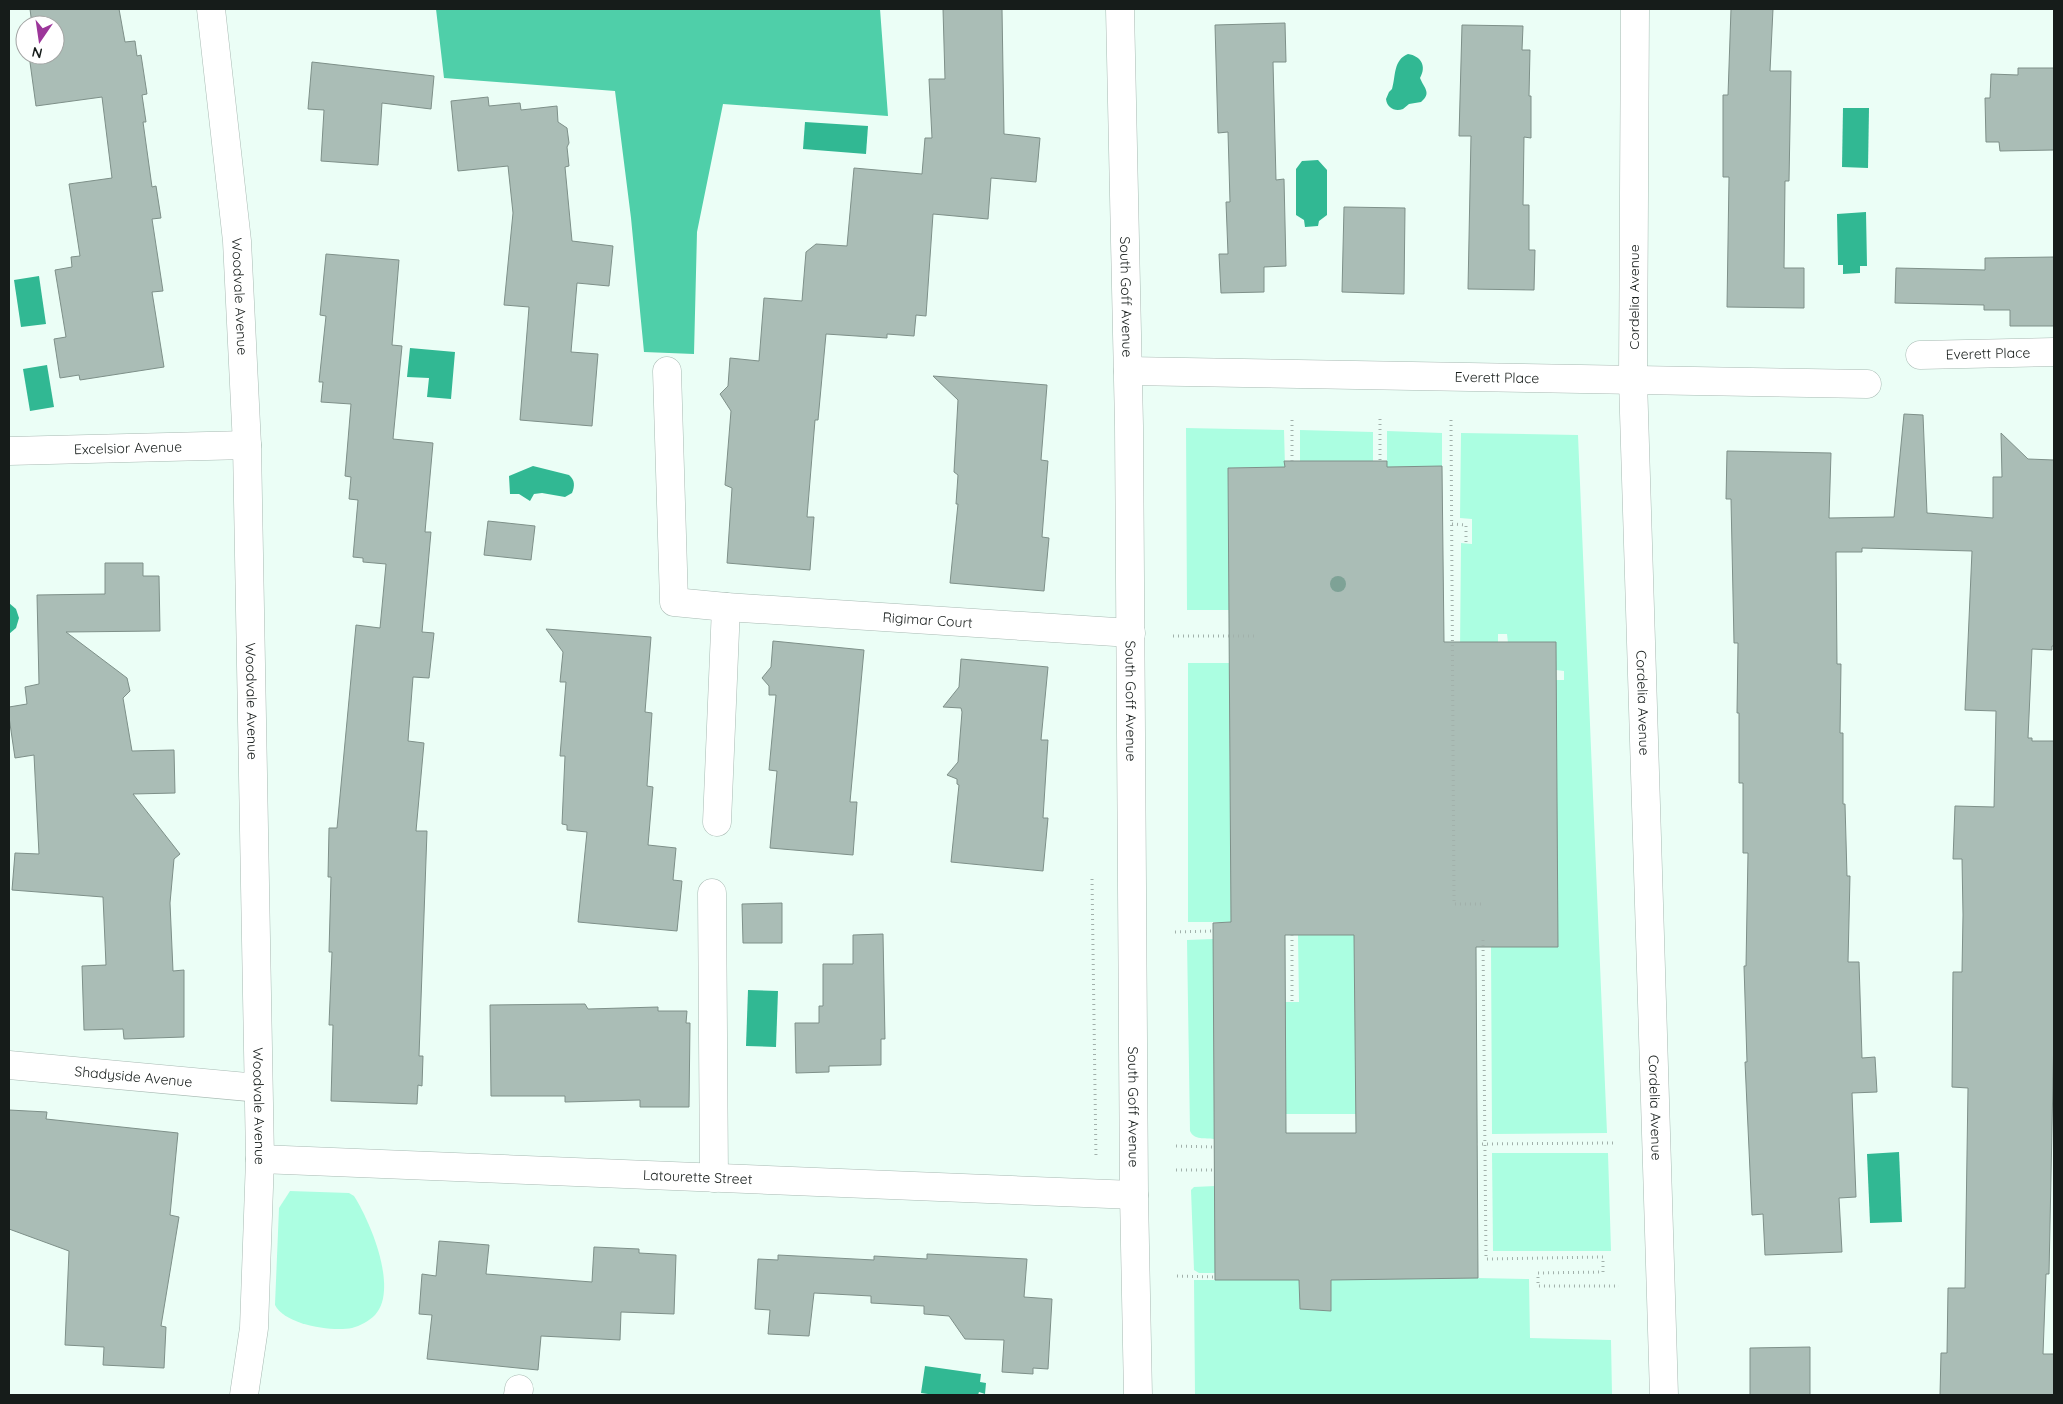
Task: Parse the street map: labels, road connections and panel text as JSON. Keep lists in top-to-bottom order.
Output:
{
  "streets": {
    "street": [
      "Woodvale Avenue",
      "South Goff Avenue",
      "Cordelia Avenue",
      "Everett Place",
      "Excelsior Avenue",
      "Rigimar Court",
      "Shadyside Avenue",
      "Latourette Street"
    ]
  },
  "crossings": [
    ["Woodvale Avenue", "Excelsior Avenue"],
    ["Woodvale Avenue", "Shadyside Avenue"],
    ["Woodvale Avenue", "Latourette Street"],
    ["South Goff Avenue", "Everett Place"],
    ["South Goff Avenue", "Rigimar Court"],
    ["South Goff Avenue", "Latourette Street"],
    ["Cordelia Avenue", "Everett Place"]
  ],
  "north": "bottom"
}
